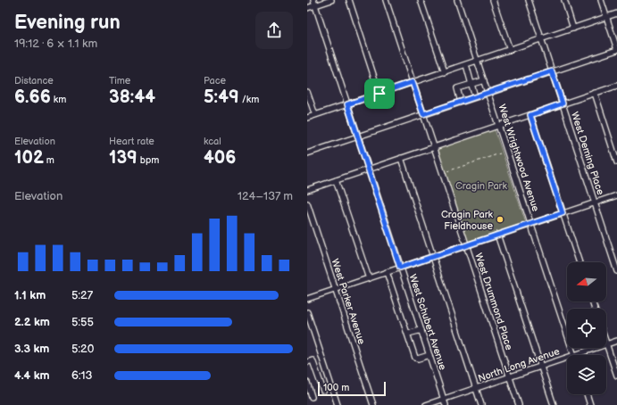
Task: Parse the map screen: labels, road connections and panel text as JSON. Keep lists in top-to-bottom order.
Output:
{
  "streets": {
    "street": [
      "West Deming Place",
      "West Wrightwood Avenue",
      "West Parker Avenue",
      "West Drummond Place",
      "West Schubert Avenue",
      "North Long Avenue"
    ]
  },
  "crossings": [
    ["West Wrightwood Avenue", "North Long Avenue"],
    ["West Drummond Place", "North Long Avenue"],
    ["West Schubert Avenue", "North Long Avenue"]
  ],
  "parks": ["Cragin Park"],
  "places": ["Cragin Park Fieldhouse"],
  "scale_bar": "100 m",
  "north": "left",
  "page": {
    "heading": ["Evening run", "19:12 · 6 × 1.1 km"],
    "stats": [
      ["Distance", "6.66 km"],
      ["Time", "38:44"],
      ["Pace", "5:49 /km"],
      ["Elevation", "102 m"],
      ["Heart rate", "139 bpm"],
      ["kcal", "406"]
    ],
    "chart": ["Elevation", "124–137 m"],
    "list": [
      {
        "name": "1.1 km",
        "note": "5:27"
      },
      {
        "name": "2.2 km",
        "note": "5:55"
      },
      {
        "name": "3.3 km",
        "note": "5:20"
      },
      {
        "name": "4.4 km",
        "note": "6:13"
      }
    ],
    "scale": "100 m"
  }
}
